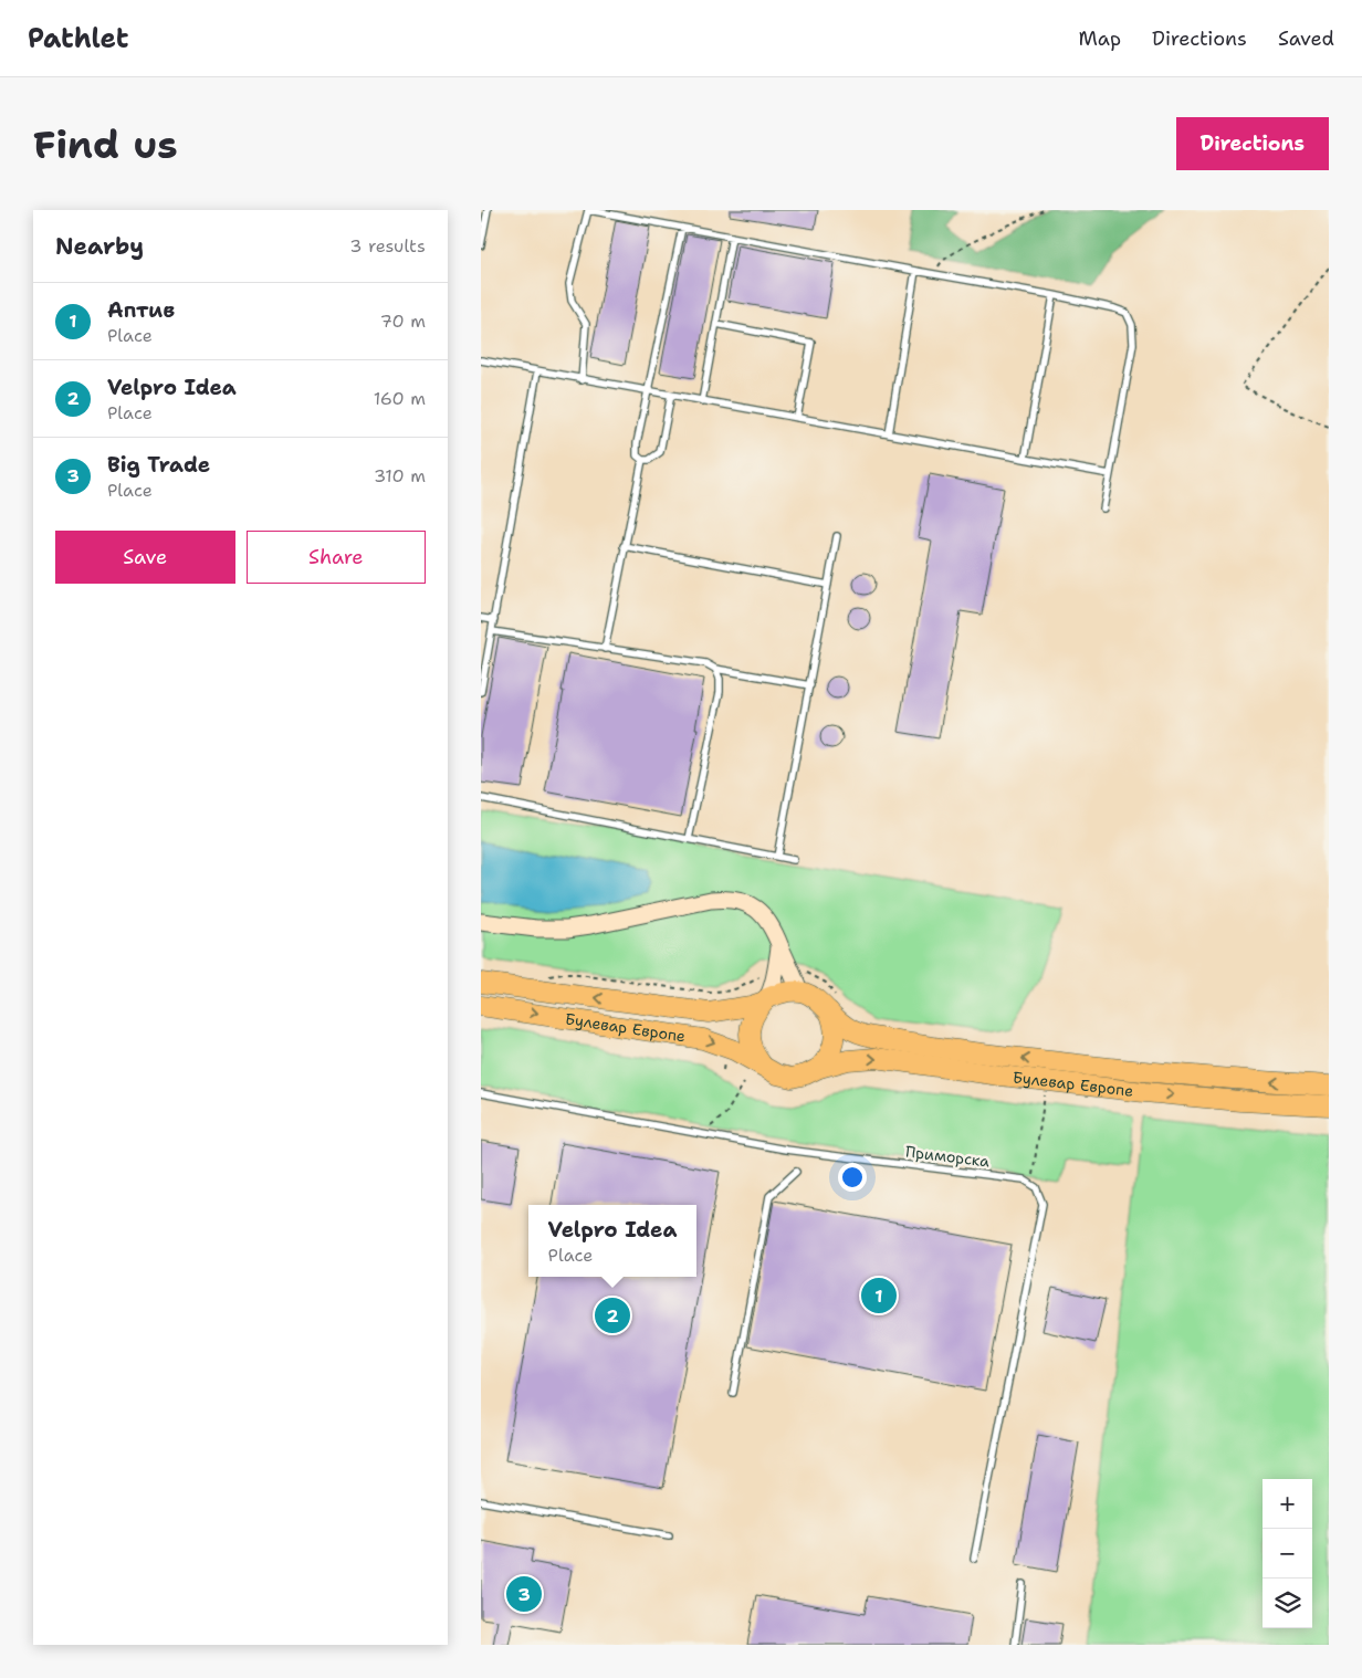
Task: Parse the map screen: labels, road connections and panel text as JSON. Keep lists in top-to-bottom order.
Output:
{
  "streets": {
    "main road": ["Булевар Европе"],
    "lane": ["Приморска"]
  },
  "page": {
    "header": "Pathlet",
    "nav": ["Map", "Directions", "Saved"],
    "buttons": [
      "Directions",
      ["Save", "Share"]
    ],
    "title": "Find us",
    "heading": ["Nearby", "3 results"],
    "list": [
      {
        "mark": "1",
        "name": "Аптив",
        "note": "Place",
        "value": "70 m"
      },
      {
        "mark": "2",
        "name": "Velpro Idea",
        "note": "Place",
        "value": "160 m"
      },
      {
        "mark": "3",
        "name": "Big Trade",
        "note": "Place",
        "value": "310 m"
      }
    ],
    "popup": ["Velpro Idea", "Place"],
    "pins": ["1", "2", "3"],
    "map_buttons": ["+", "−"]
  }
}
